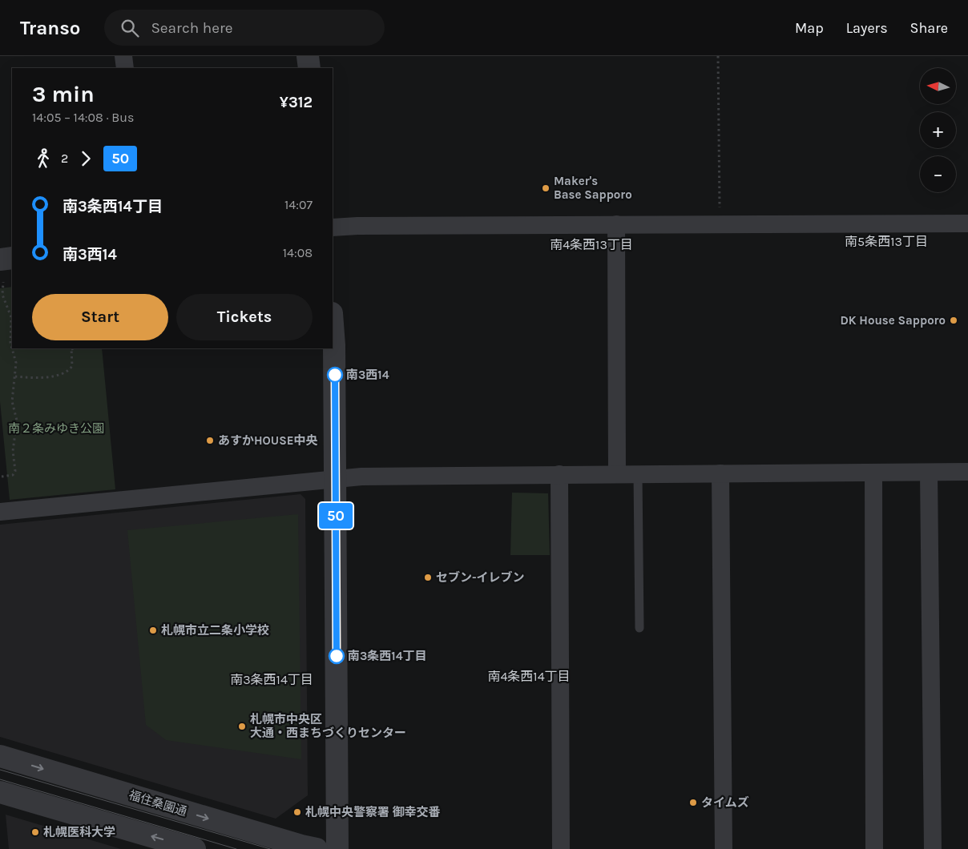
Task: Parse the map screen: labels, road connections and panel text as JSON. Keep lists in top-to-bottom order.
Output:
{
  "streets": {
    "street": ["福住桑園通"]
  },
  "districts": [
    "南5条西13丁目",
    "南4条西13丁目",
    "南4条西14丁目",
    "南3条西14丁目"
  ],
  "parks": ["南２条みゆき公園"],
  "places": [
    "Maker's Base Sapporo",
    "DK House Sapporo",
    "南3西14",
    "あすかHOUSE中央",
    "セブン-イレブン",
    "札幌市立二条小学校",
    "南3条西14丁目",
    "札幌市中央区 大通・西まちづくりセンター",
    "タイムズ",
    "札幌中央警察署 御幸交番",
    "札幌医科大学"
  ],
  "lines": ["bus line 50"],
  "north": "left",
  "page": {
    "header": "Transo",
    "search": "Search here",
    "nav": ["Map", "Layers", "Share"],
    "on_map": "50",
    "map_buttons": ["+", "−"],
    "heading": ["3 min", "14:05 – 14:08 · Bus", "¥312"],
    "legs": ["2", "50"],
    "list": [
      {
        "name": "南3条西14丁目",
        "value": "14:07"
      },
      {
        "name": "南3西14",
        "value": "14:08"
      }
    ],
    "buttons": ["Start", "Tickets"]
  }
}
